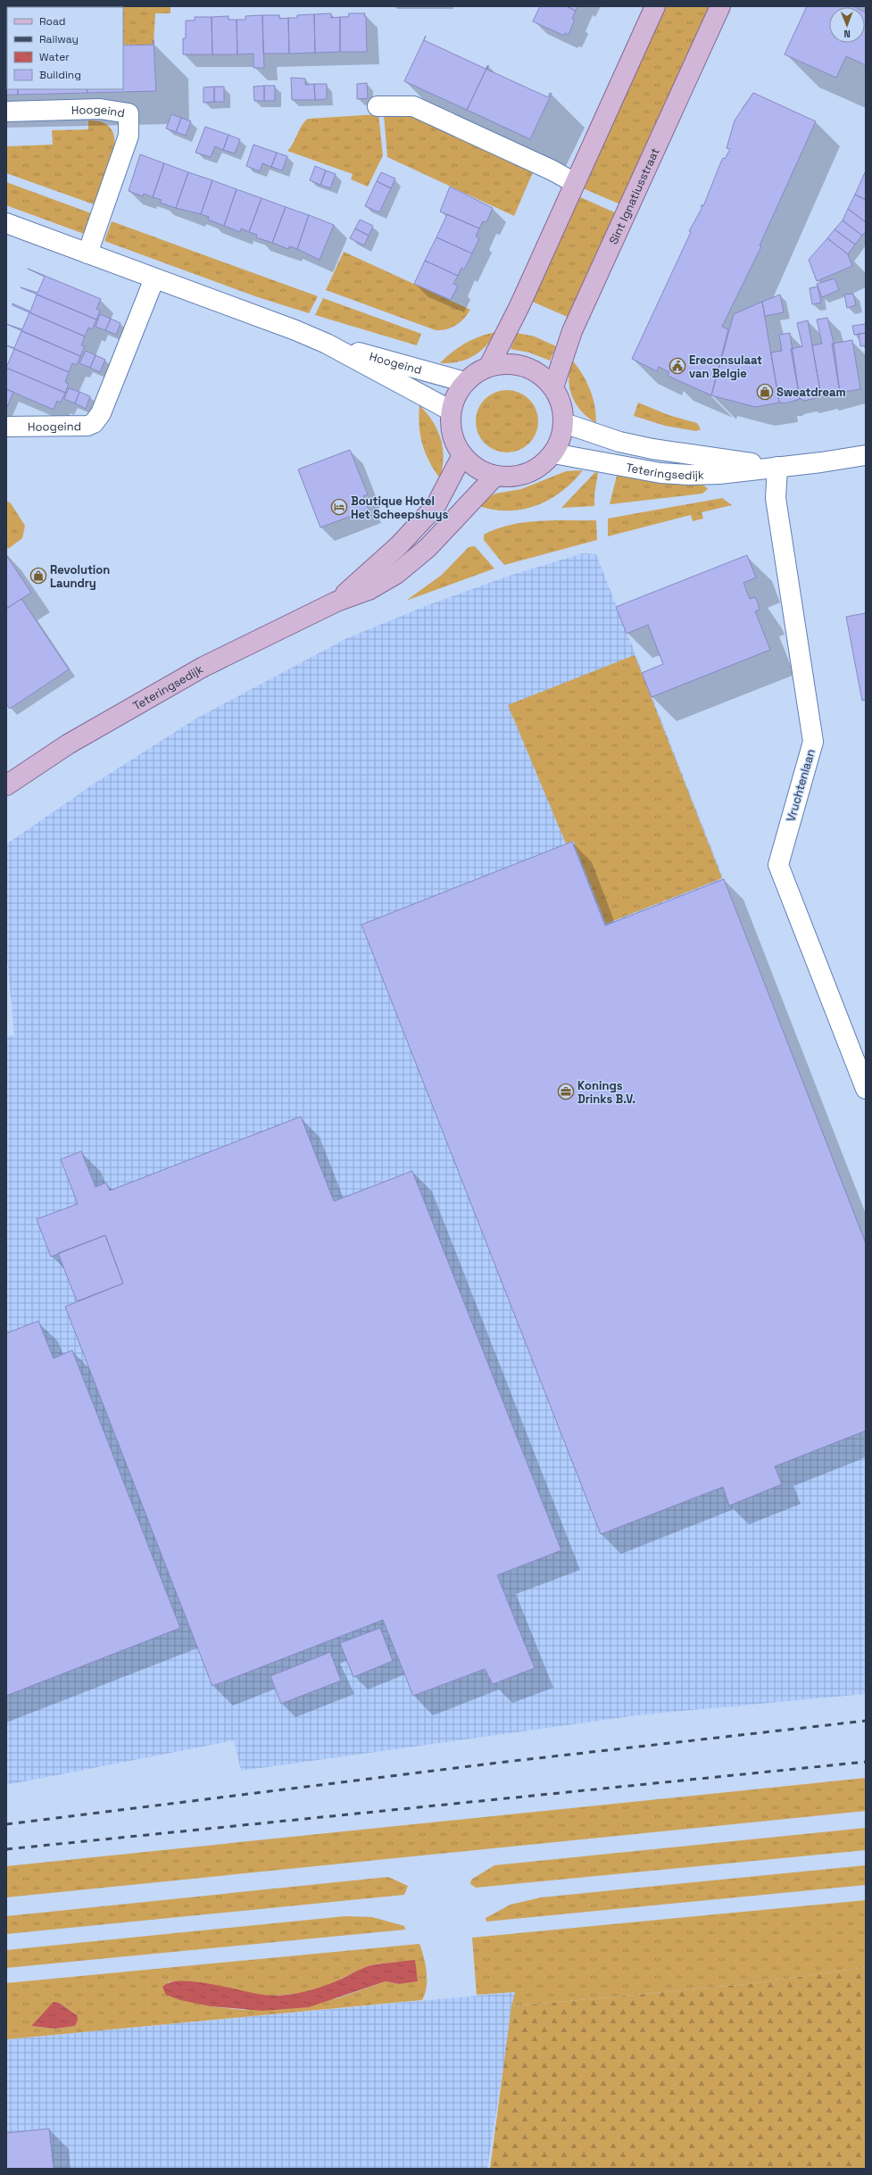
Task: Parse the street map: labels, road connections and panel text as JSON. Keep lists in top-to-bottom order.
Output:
{
  "streets": {
    "main road": ["Sint Ignatiusstraat", "Teteringsedijk"],
    "street": ["Hoogeind", "Vruchtenlaan"]
  },
  "crossings": [
    ["Hoogeind", "Sint Ignatiusstraat"],
    ["Hoogeind", "Teteringsedijk"],
    ["Sint Ignatiusstraat", "Teteringsedijk"],
    ["Teteringsedijk", "Vruchtenlaan"]
  ],
  "places": {
    "public building": ["Ereconsulaat van Belgie"],
    "shop": ["Sweatdream", "Revolution Laundry"],
    "hotel": ["Boutique Hotel Het Scheepshuys"],
    "office": ["Konings Drinks B.V."]
  },
  "legend": [
    "Road",
    "Railway",
    "Water",
    "Building"
  ],
  "north": "bottom"
}
